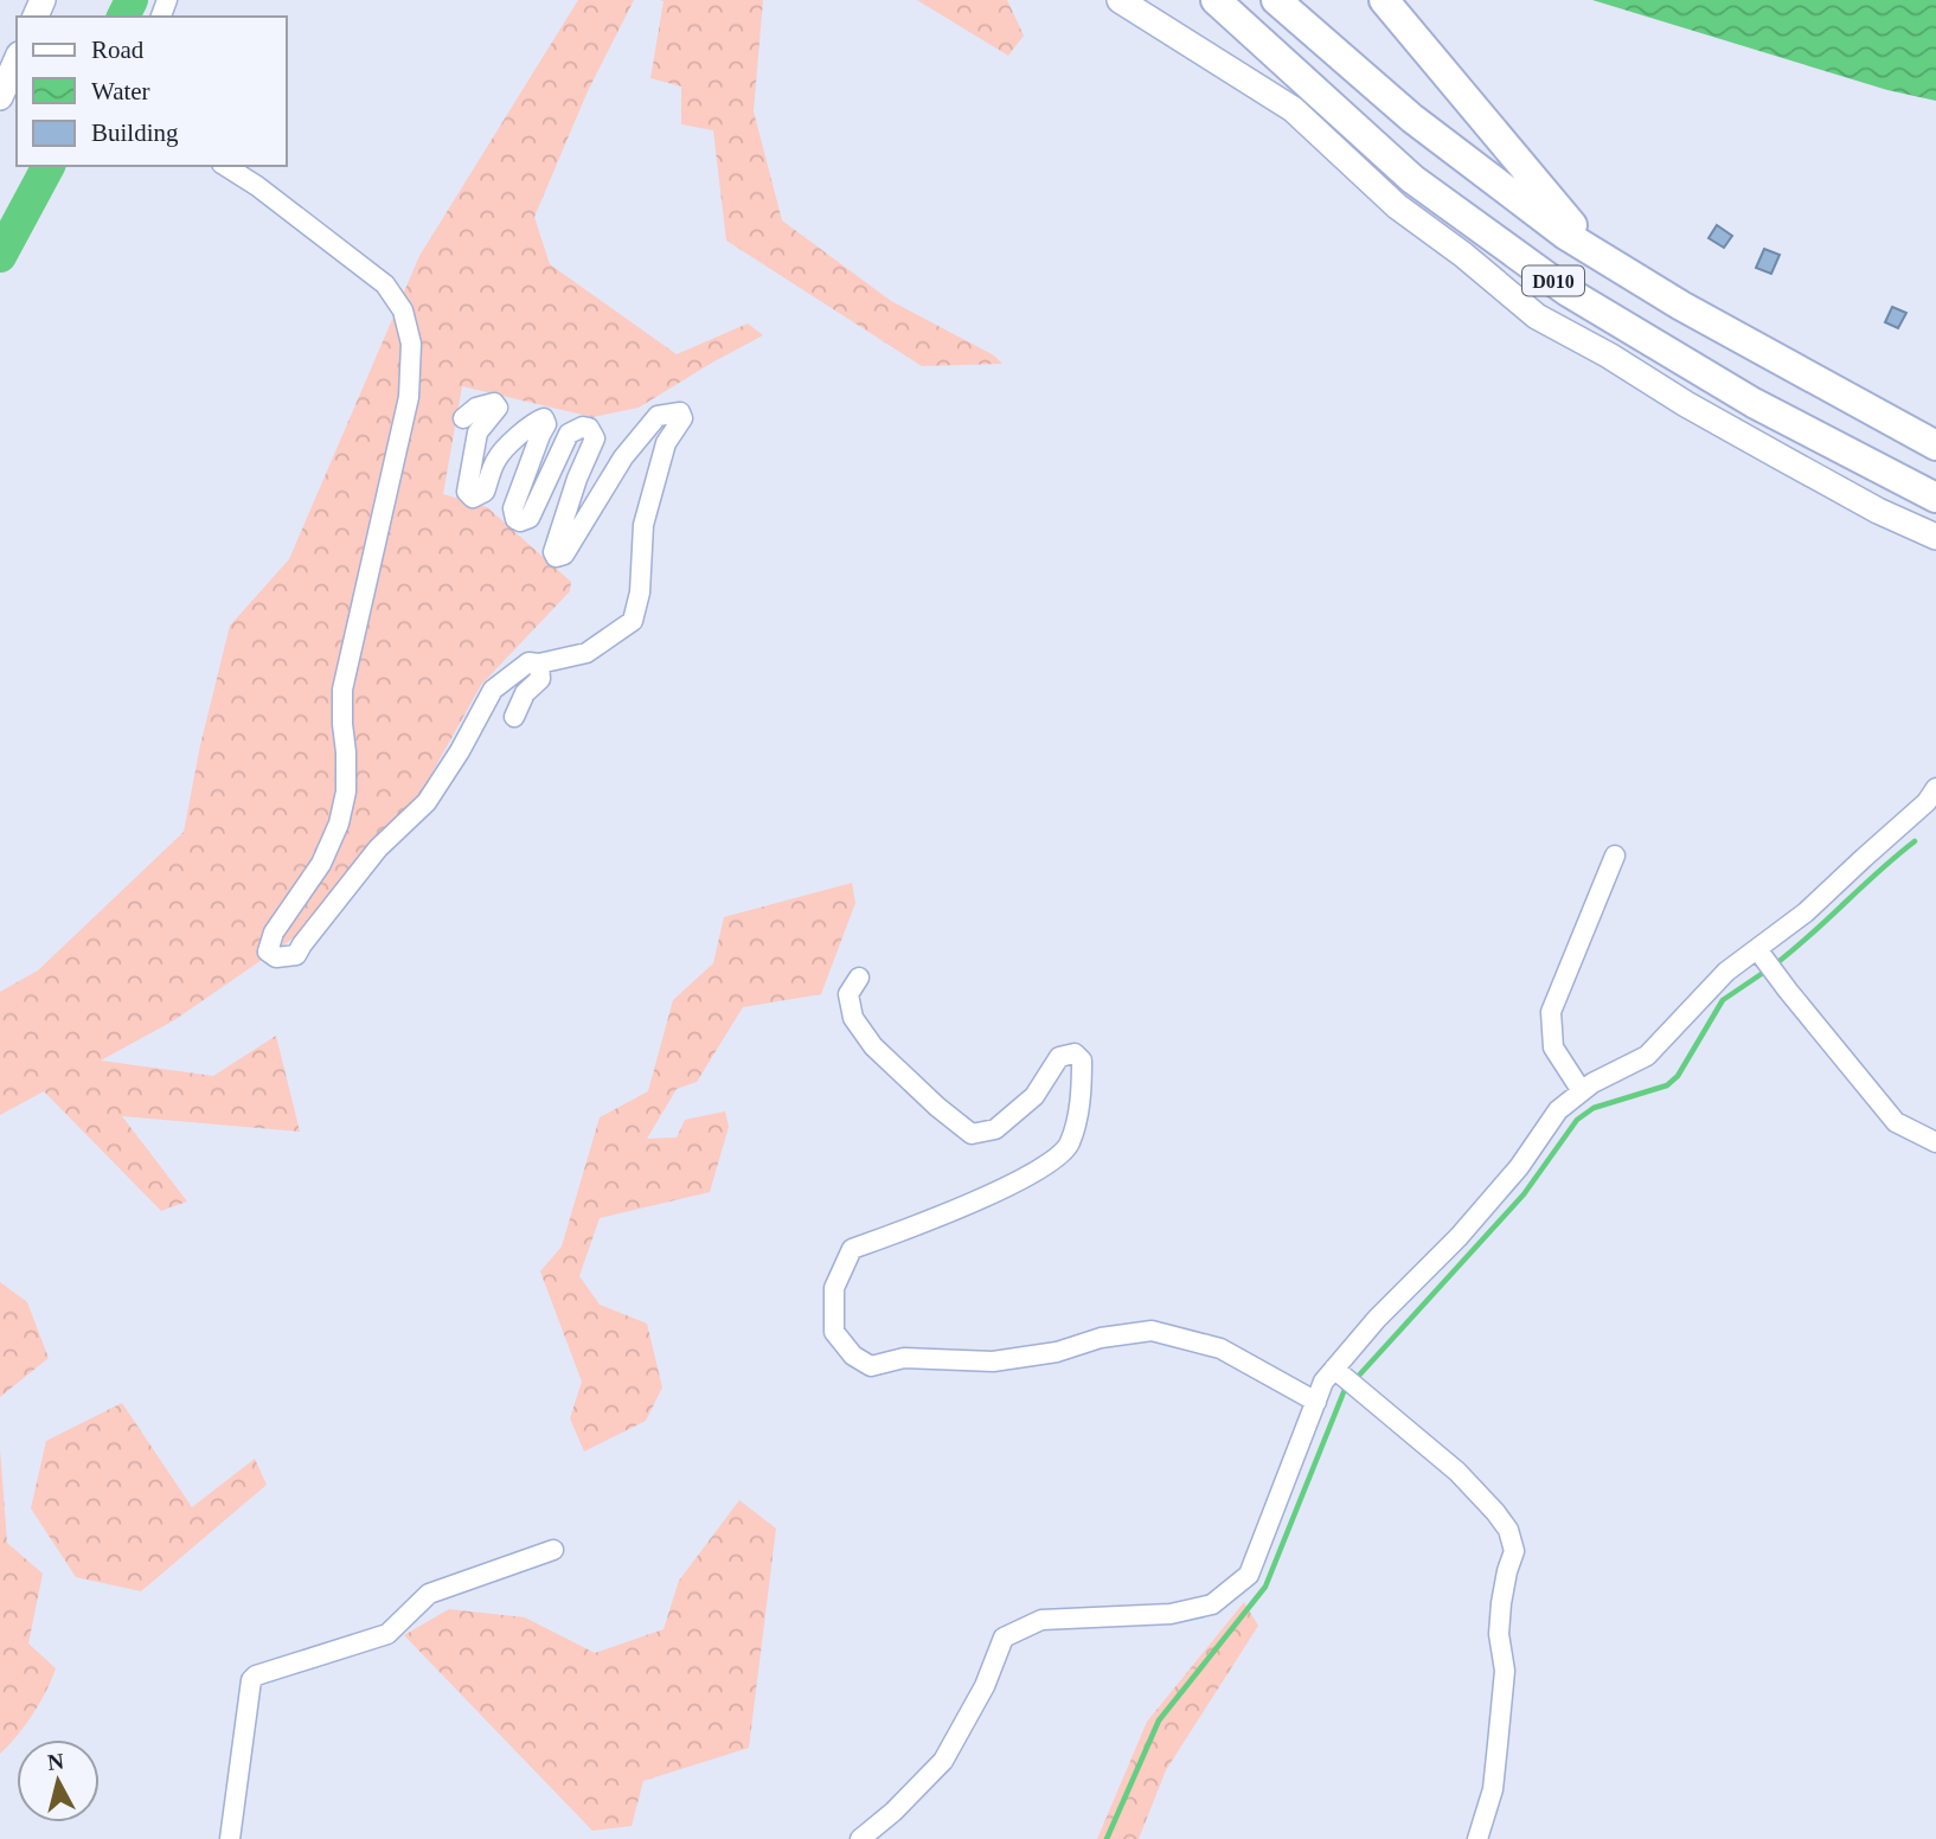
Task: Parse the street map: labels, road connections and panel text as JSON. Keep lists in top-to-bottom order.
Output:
{
  "streets": {
    "highway": ["D010"]
  },
  "legend": ["Road", "Water", "Building"],
  "north": "top"
}
